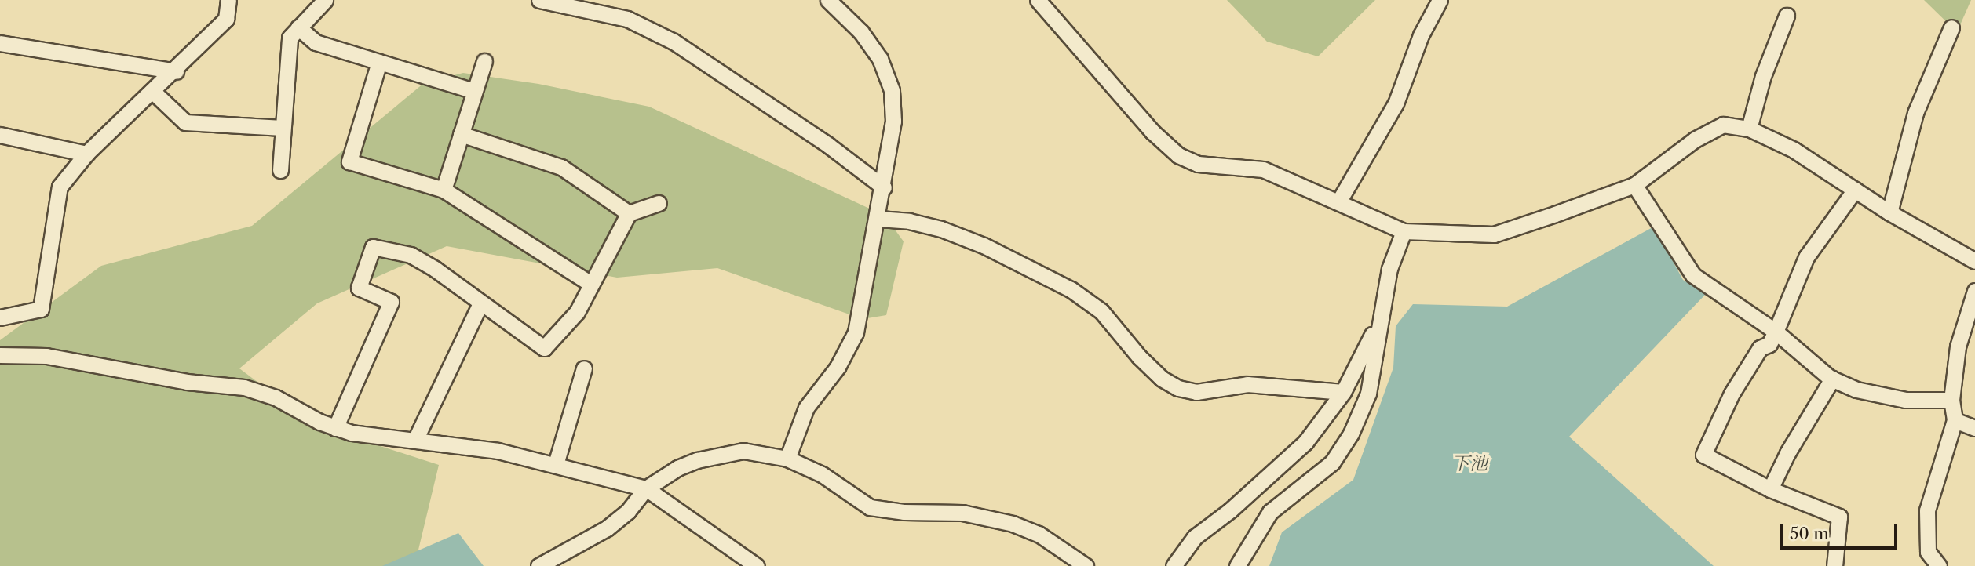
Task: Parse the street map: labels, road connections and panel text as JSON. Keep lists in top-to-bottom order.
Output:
{
  "water": ["下池"],
  "scale_bar": "50 m"
}
